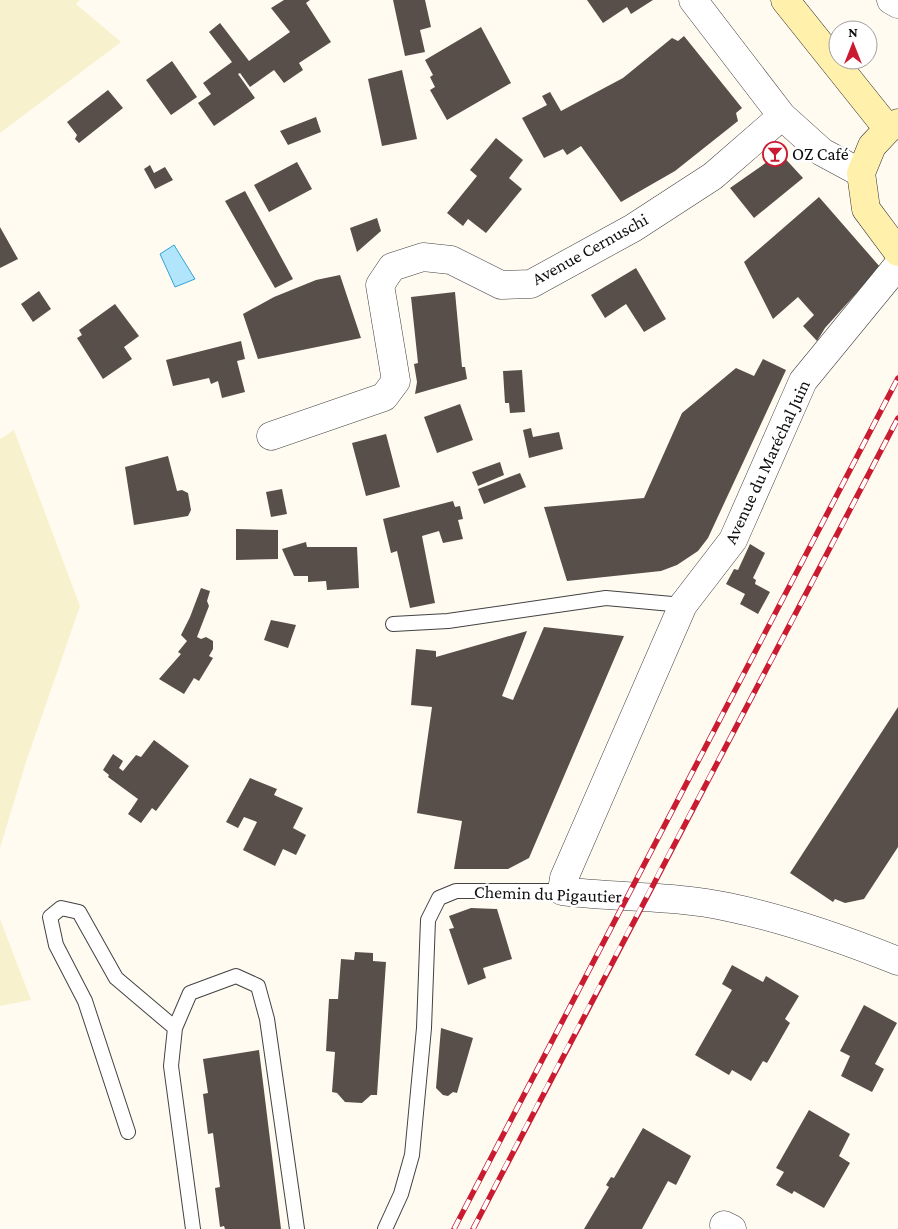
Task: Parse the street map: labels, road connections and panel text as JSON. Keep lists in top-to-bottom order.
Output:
{
  "streets": {
    "street": ["Avenue Cernuschi", "Avenue du Maréchal Juin", "Chemin du Pigautier"]
  },
  "crossings": [
    ["Avenue du Maréchal Juin", "Chemin du Pigautier"]
  ],
  "places": {
    "bar": ["OZ Café"]
  },
  "north": "top"
}
